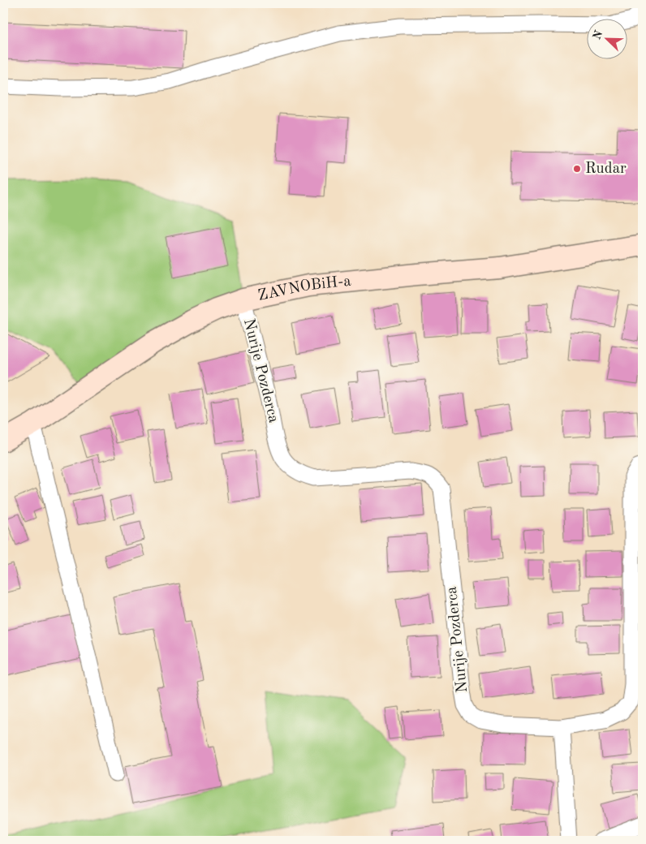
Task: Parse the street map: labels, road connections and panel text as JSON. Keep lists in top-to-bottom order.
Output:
{
  "streets": {
    "main road": ["ZAVNOBiH-a"],
    "street": ["Nurije Pozderca"]
  },
  "crossings": [
    ["ZAVNOBiH-a", "Nurije Pozderca"]
  ],
  "places": ["Rudar"],
  "north": "top left"
}
